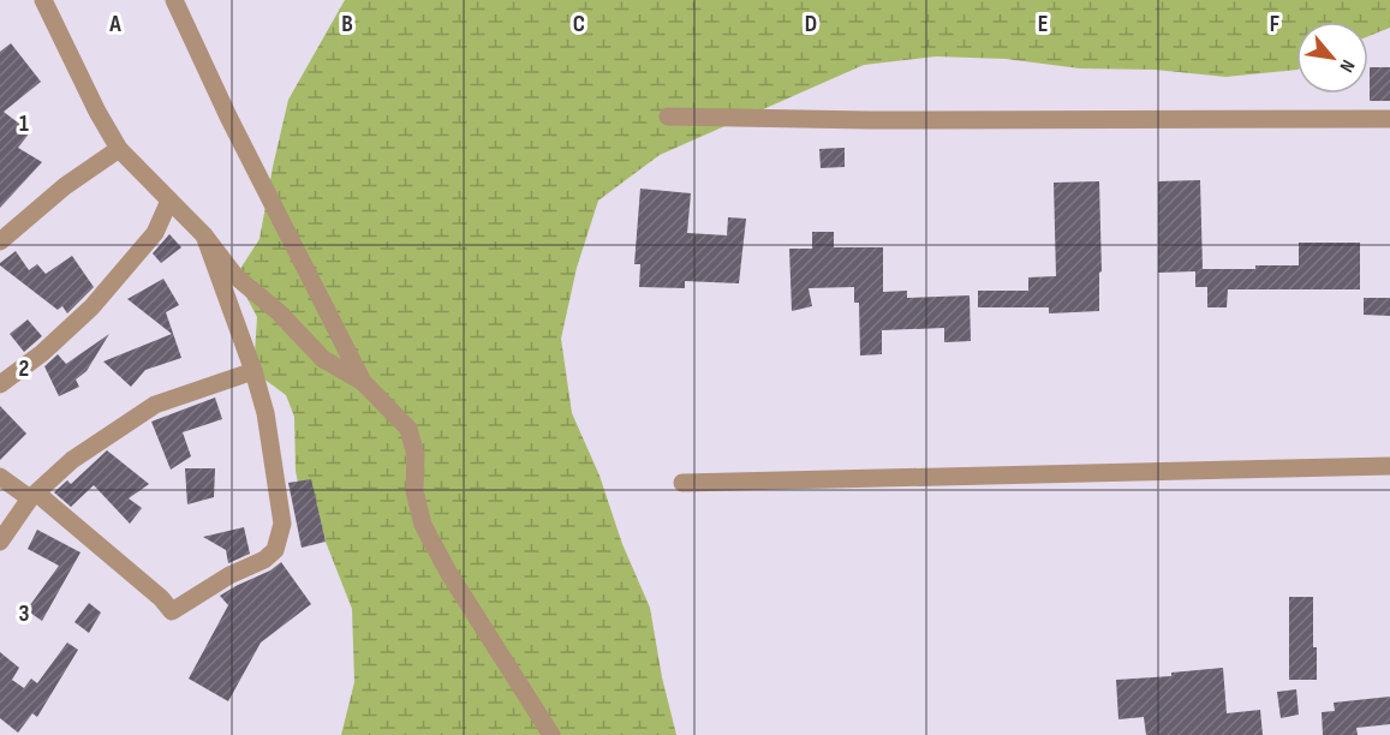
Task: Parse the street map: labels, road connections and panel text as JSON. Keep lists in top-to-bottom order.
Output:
{
  "north": "bottom right",
  "grid": {
    "columns": [
      "A",
      "B",
      "C",
      "D",
      "E",
      "F"
    ],
    "rows": ["1", "2", "3"]
  }
}
